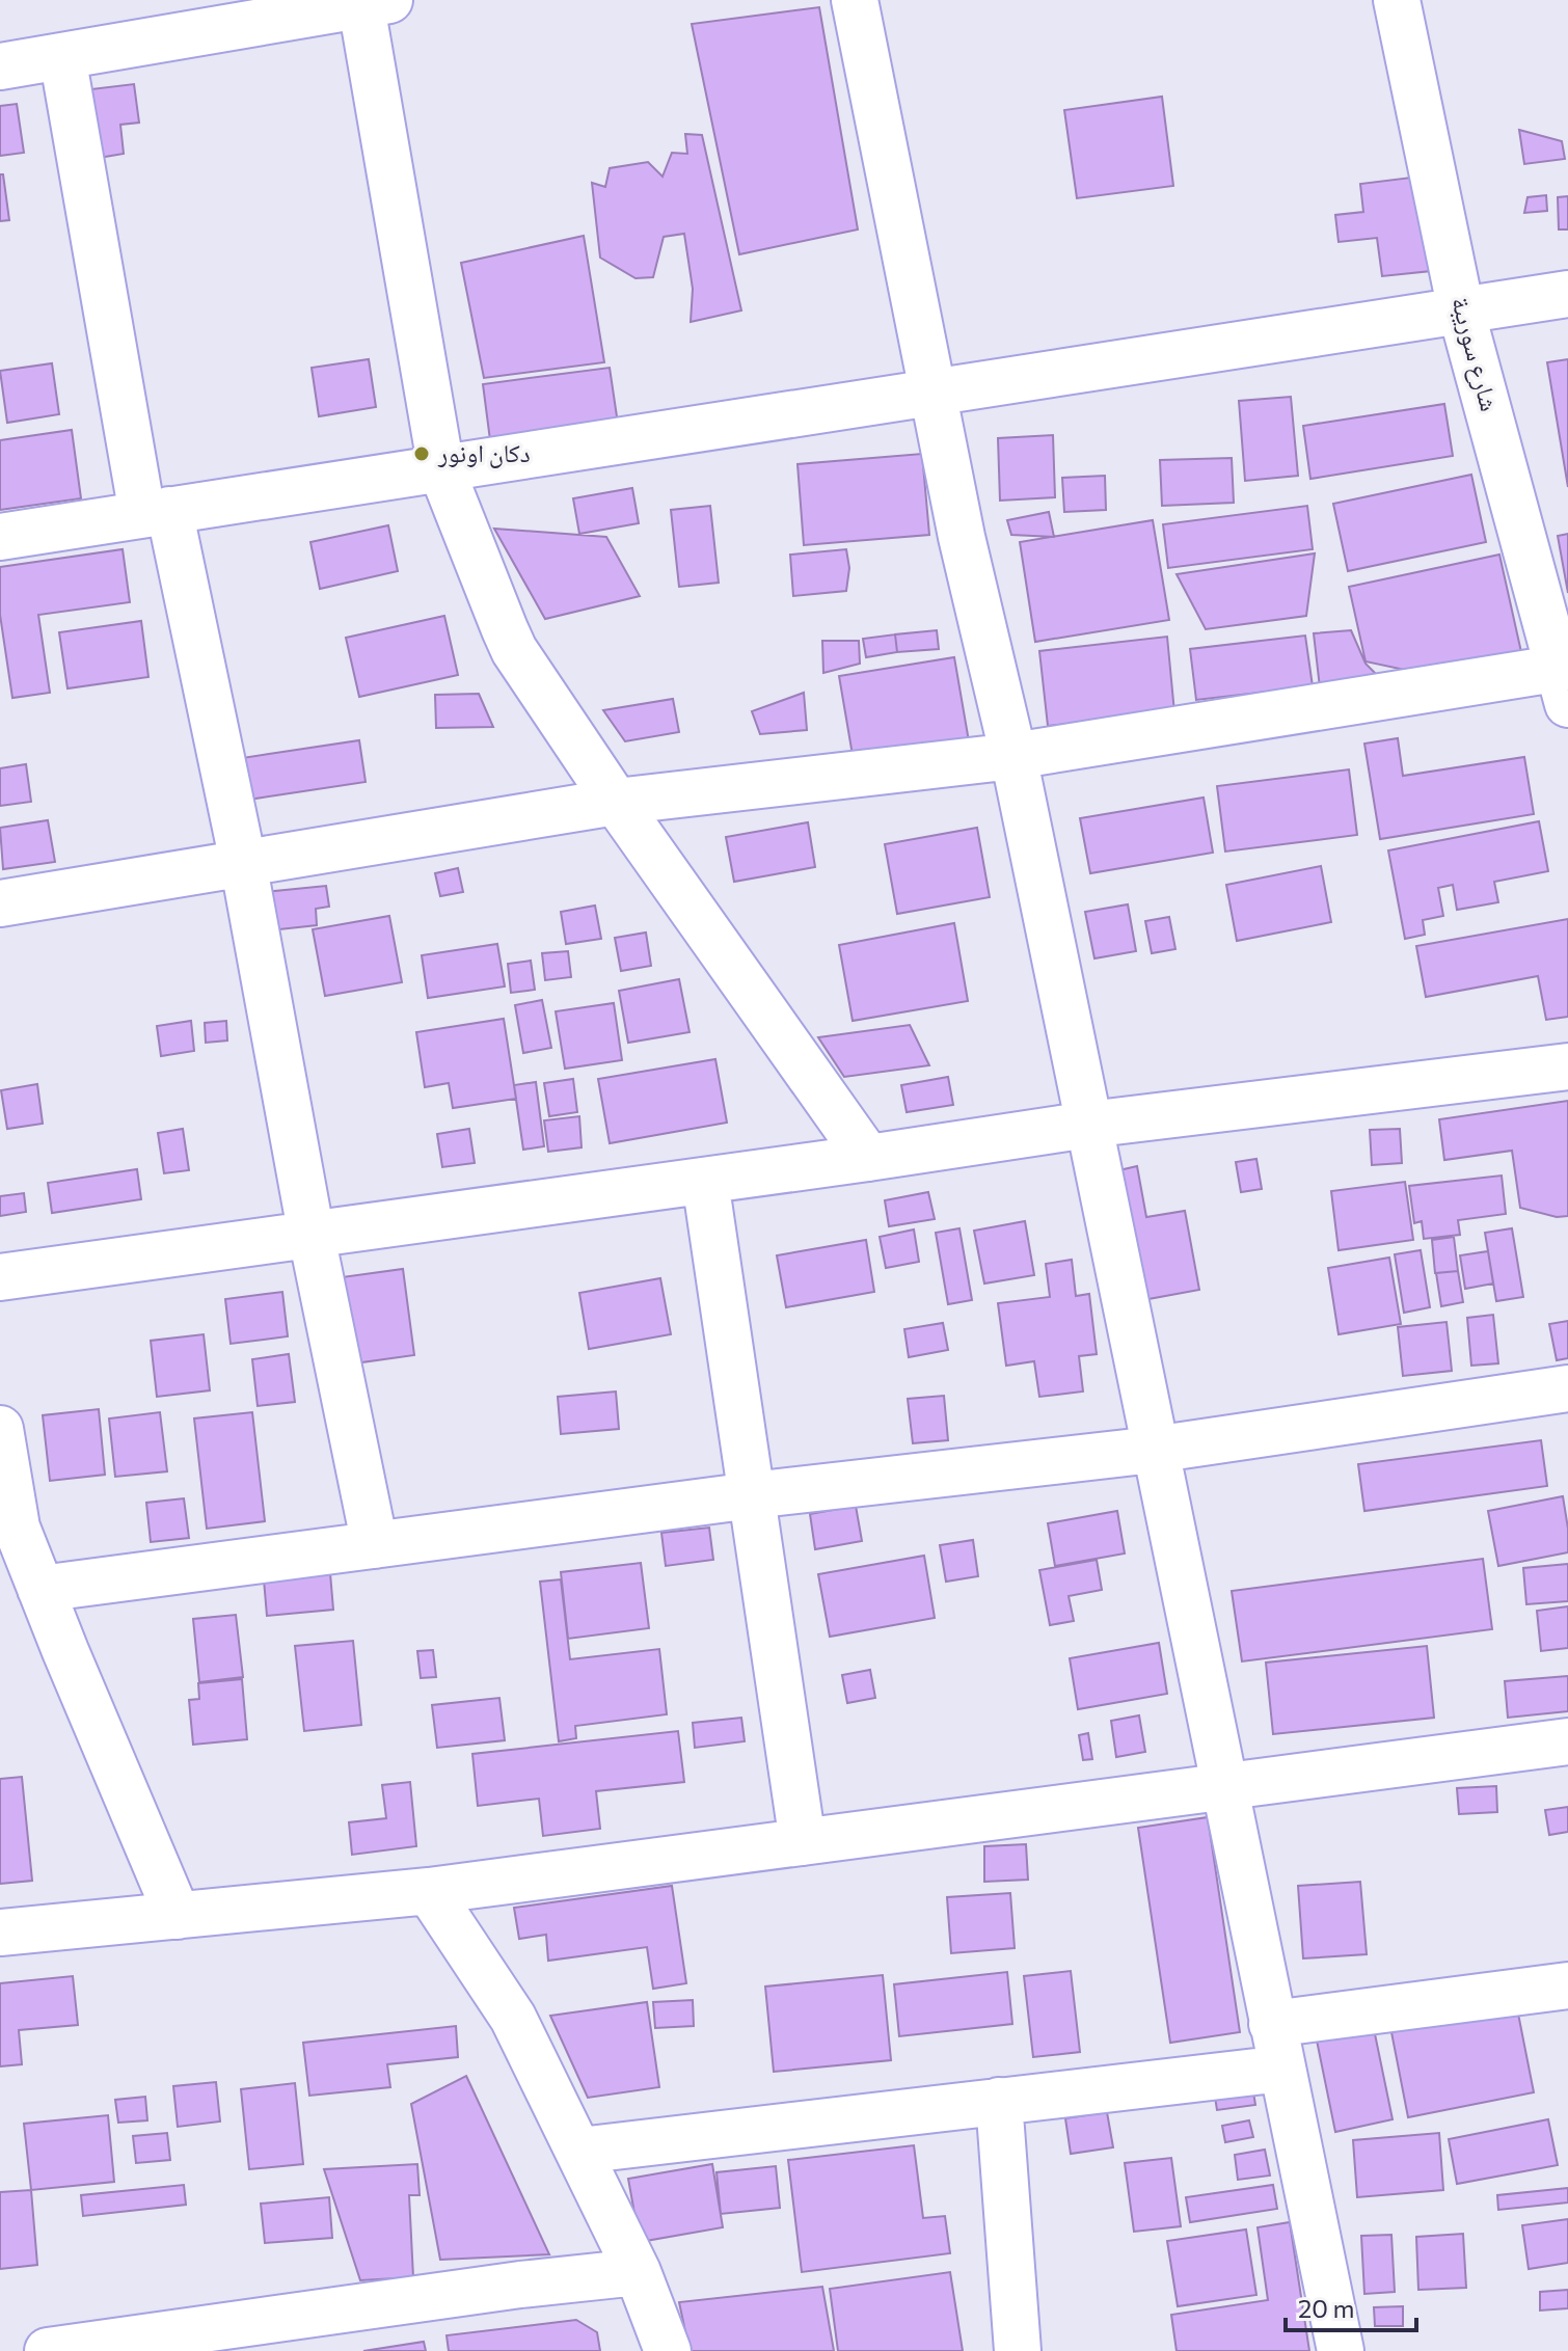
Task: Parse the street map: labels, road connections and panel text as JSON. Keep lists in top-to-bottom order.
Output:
{
  "streets": {
    "street": ["شارع سوريبة"]
  },
  "places": ["دكان اونور"],
  "scale_bar": "20 m"
}
